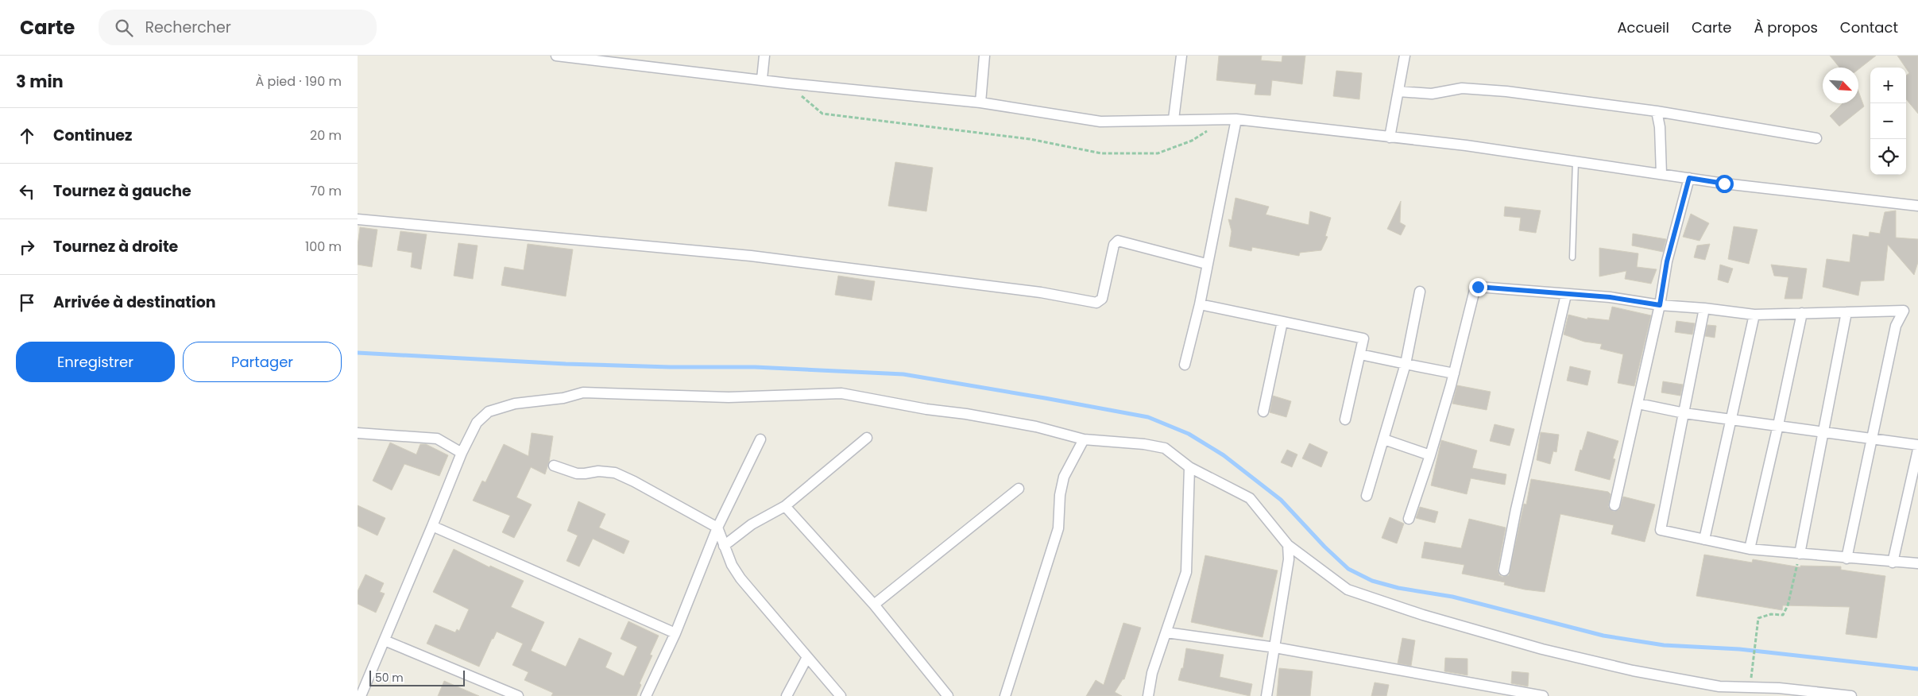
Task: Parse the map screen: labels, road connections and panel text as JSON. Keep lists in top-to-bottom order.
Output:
{
  "scale_bar": "50 m",
  "north": "bottom right",
  "page": {
    "header": "Carte",
    "search": "Rechercher",
    "nav": [
      "Accueil",
      "Carte",
      "À propos",
      "Contact"
    ],
    "heading": ["3 min", "À pied · 190 m"],
    "map_buttons": ["+", "−"],
    "list": [
      ["Continuez", "20 m"],
      ["Tournez à gauche", "70 m"],
      ["Tournez à droite", "100 m"],
      "Arrivée à destination"
    ],
    "buttons": ["Enregistrer", "Partager"],
    "scale": "50 m"
  }
}
